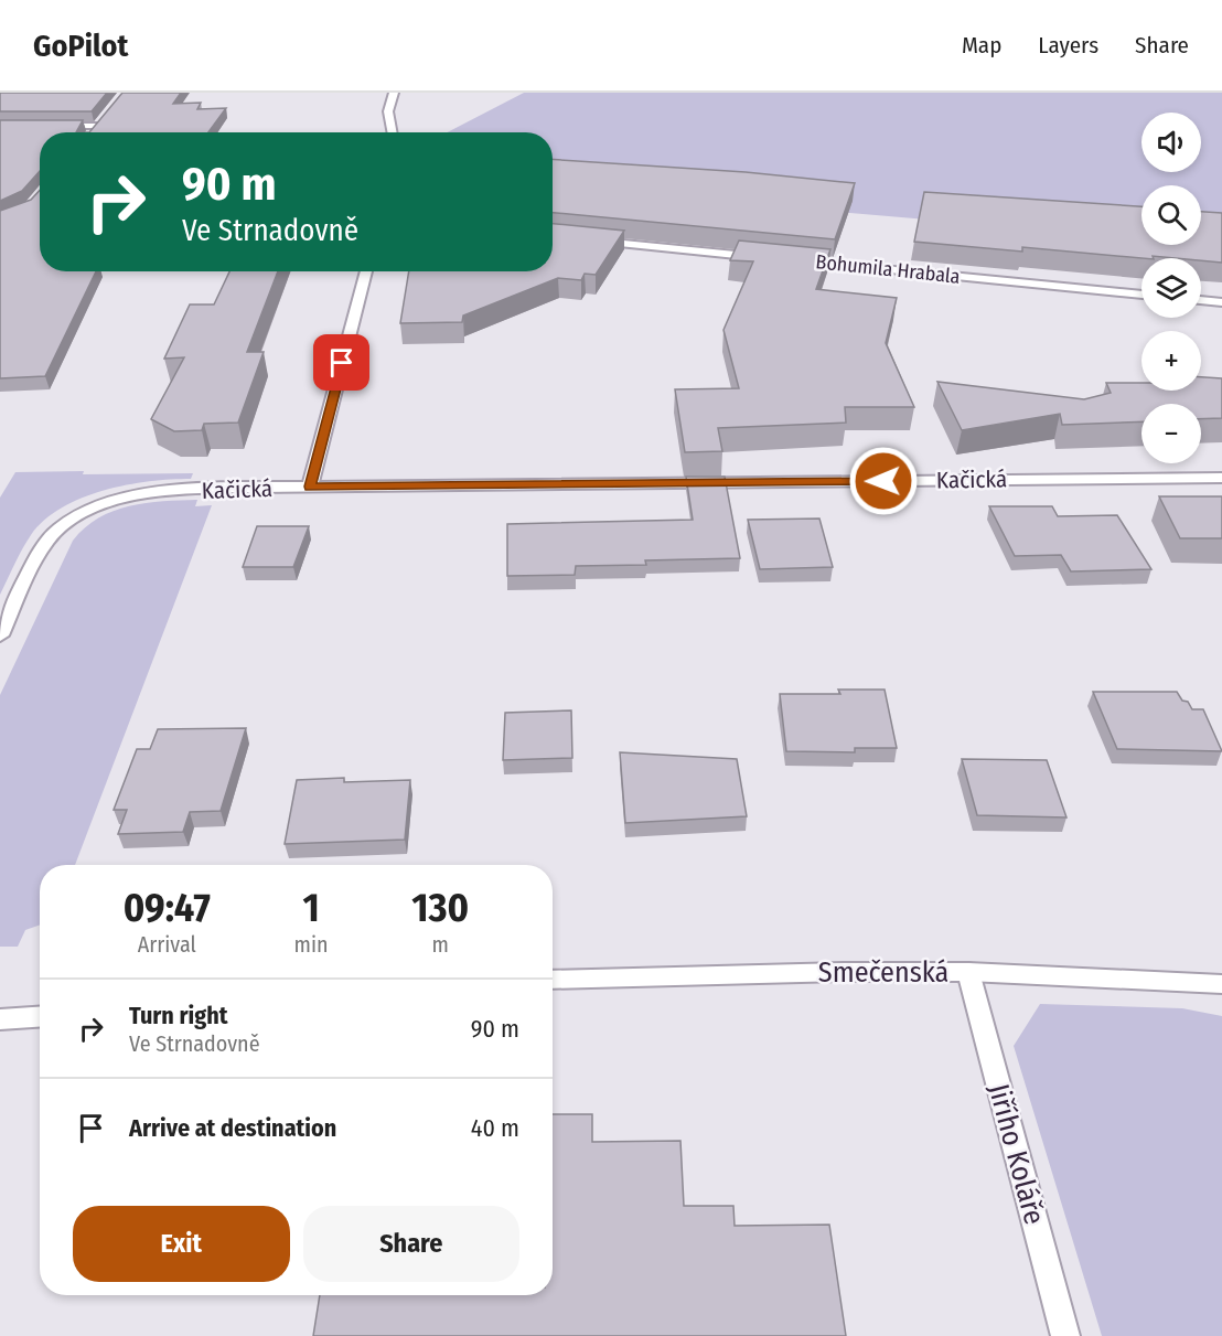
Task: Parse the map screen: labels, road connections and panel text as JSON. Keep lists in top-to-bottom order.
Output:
{
  "streets": {
    "street": [
      "Bohumila Hrabala",
      "Kačická",
      "Smečenská",
      "Jiřího Koláře"
    ]
  },
  "crossings": [
    ["Smečenská", "Jiřího Koláře"]
  ],
  "page": {
    "header": "GoPilot",
    "nav": ["Map", "Layers", "Share"],
    "map_buttons": ["+", "−"],
    "turn": ["90 m", "Ve Strnadovně"],
    "eta": [
      "09:47",
      "Arrival",
      "1",
      "min",
      "130",
      "m"
    ],
    "list": [
      {
        "name": "Turn right",
        "note": "Ve Strnadovně",
        "value": "90 m"
      },
      {
        "name": "Arrive at destination",
        "value": "40 m"
      }
    ],
    "buttons": ["Exit", "Share"]
  }
}
